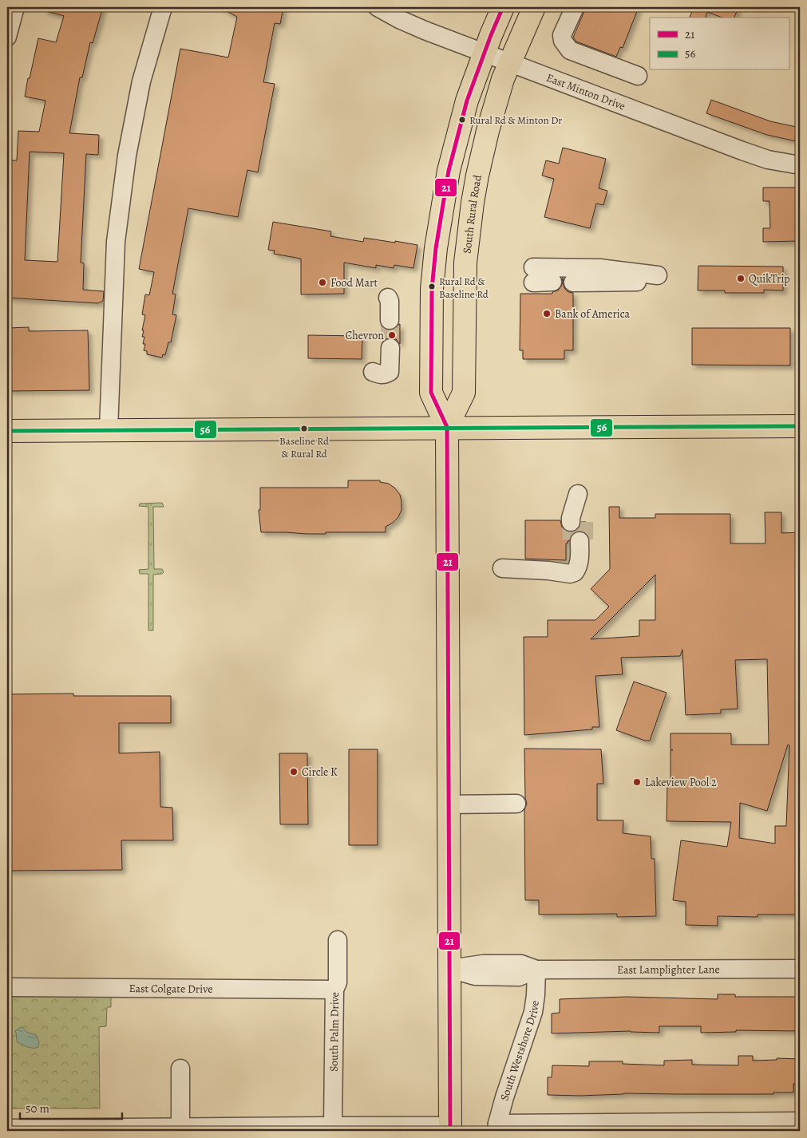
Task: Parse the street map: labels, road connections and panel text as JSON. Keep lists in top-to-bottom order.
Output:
{
  "streets": {
    "main road": ["South Rural Road"],
    "street": [
      "East Minton Drive",
      "East Lamplighter Lane",
      "East Colgate Drive",
      "South Palm Drive",
      "South Westshore Drive"
    ]
  },
  "crossings": [
    ["East Minton Drive", "South Rural Road"],
    ["South Rural Road", "East Lamplighter Lane"],
    ["East Lamplighter Lane", "South Westshore Drive"],
    ["East Colgate Drive", "South Palm Drive"]
  ],
  "places": [
    "Rural Rd & Minton Dr",
    "QuikTrip",
    "Food Mart",
    "Rural Rd & Baseline Rd",
    "Bank of America",
    "Chevron",
    "Baseline Rd & Rural Rd",
    "Circle K",
    "Lakeview Pool 2"
  ],
  "lines": ["transit line 21", "transit line 56"],
  "legend": ["21", "56"],
  "scale_bar": "50 m"
}
